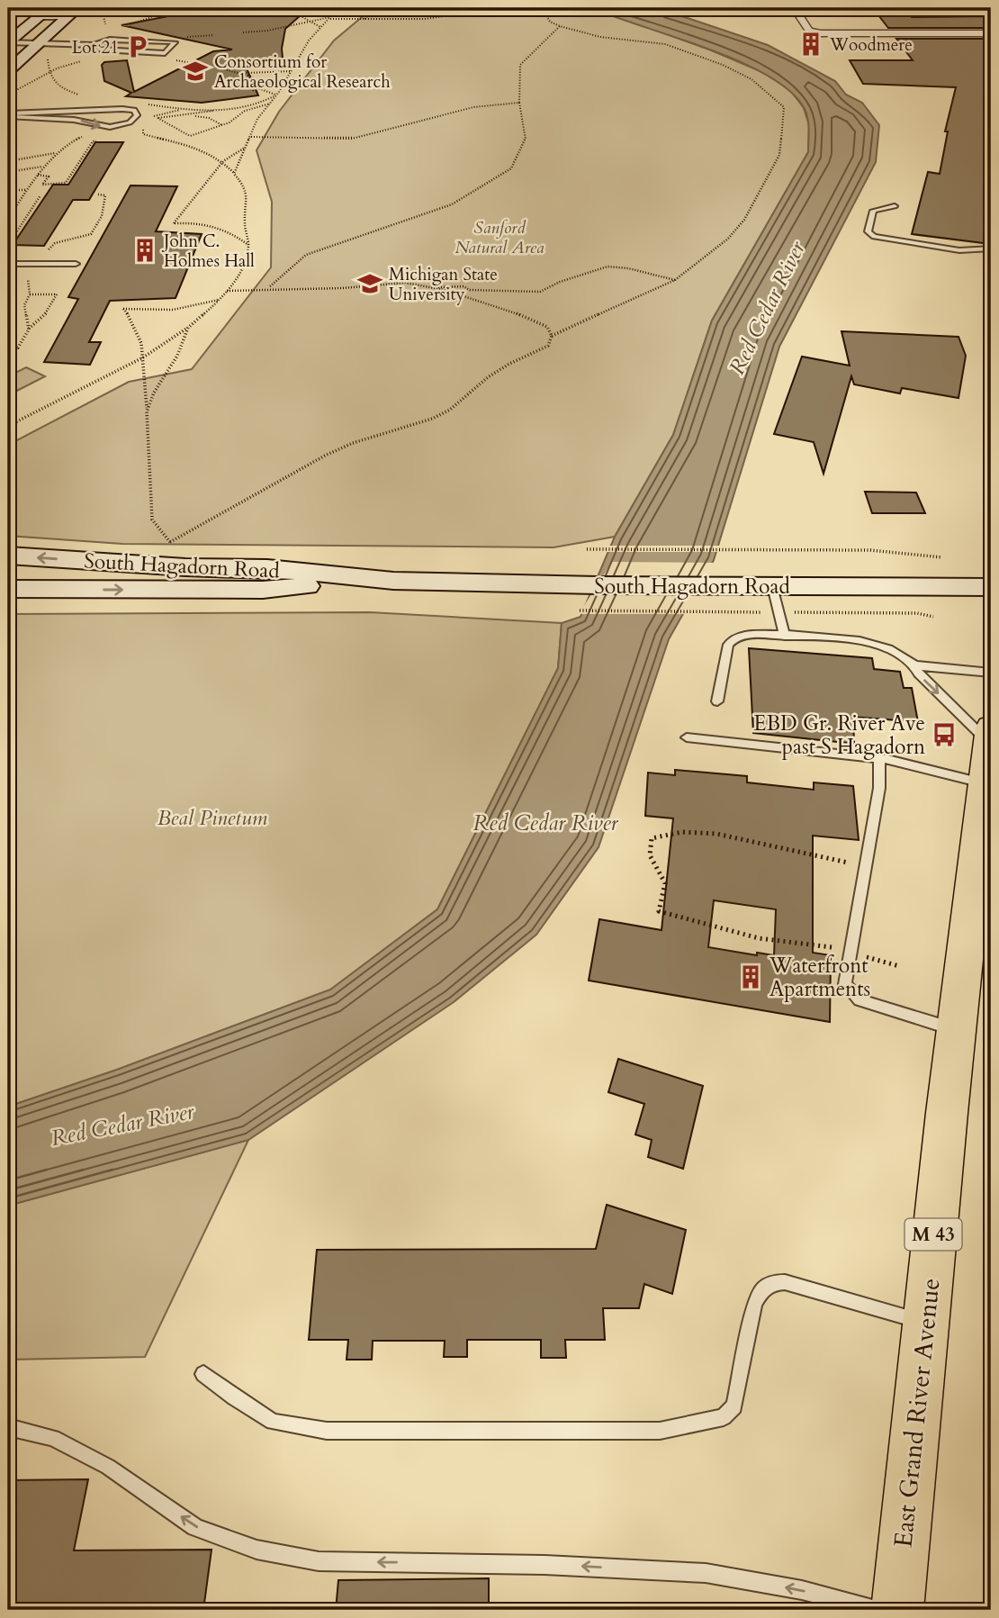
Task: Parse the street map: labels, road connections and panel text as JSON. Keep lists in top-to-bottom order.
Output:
{
  "streets": {
    "main road": ["M 43", "East Grand River Avenue"],
    "street": ["South Hagadorn Road"]
  },
  "water": ["Red Cedar River"],
  "parks": ["Sanford Natural Area", "Beal Pinetum"],
  "places": {
    "building": ["Woodmere", "John C. Holmes Hall", "Waterfront Apartments"],
    "parking": ["Lot 21"],
    "school or university": ["Consortium for Archaeological Research", "Michigan State University"],
    "bus stop": ["EBD Gr. River Ave past S Hagadorn"]
  }
}
